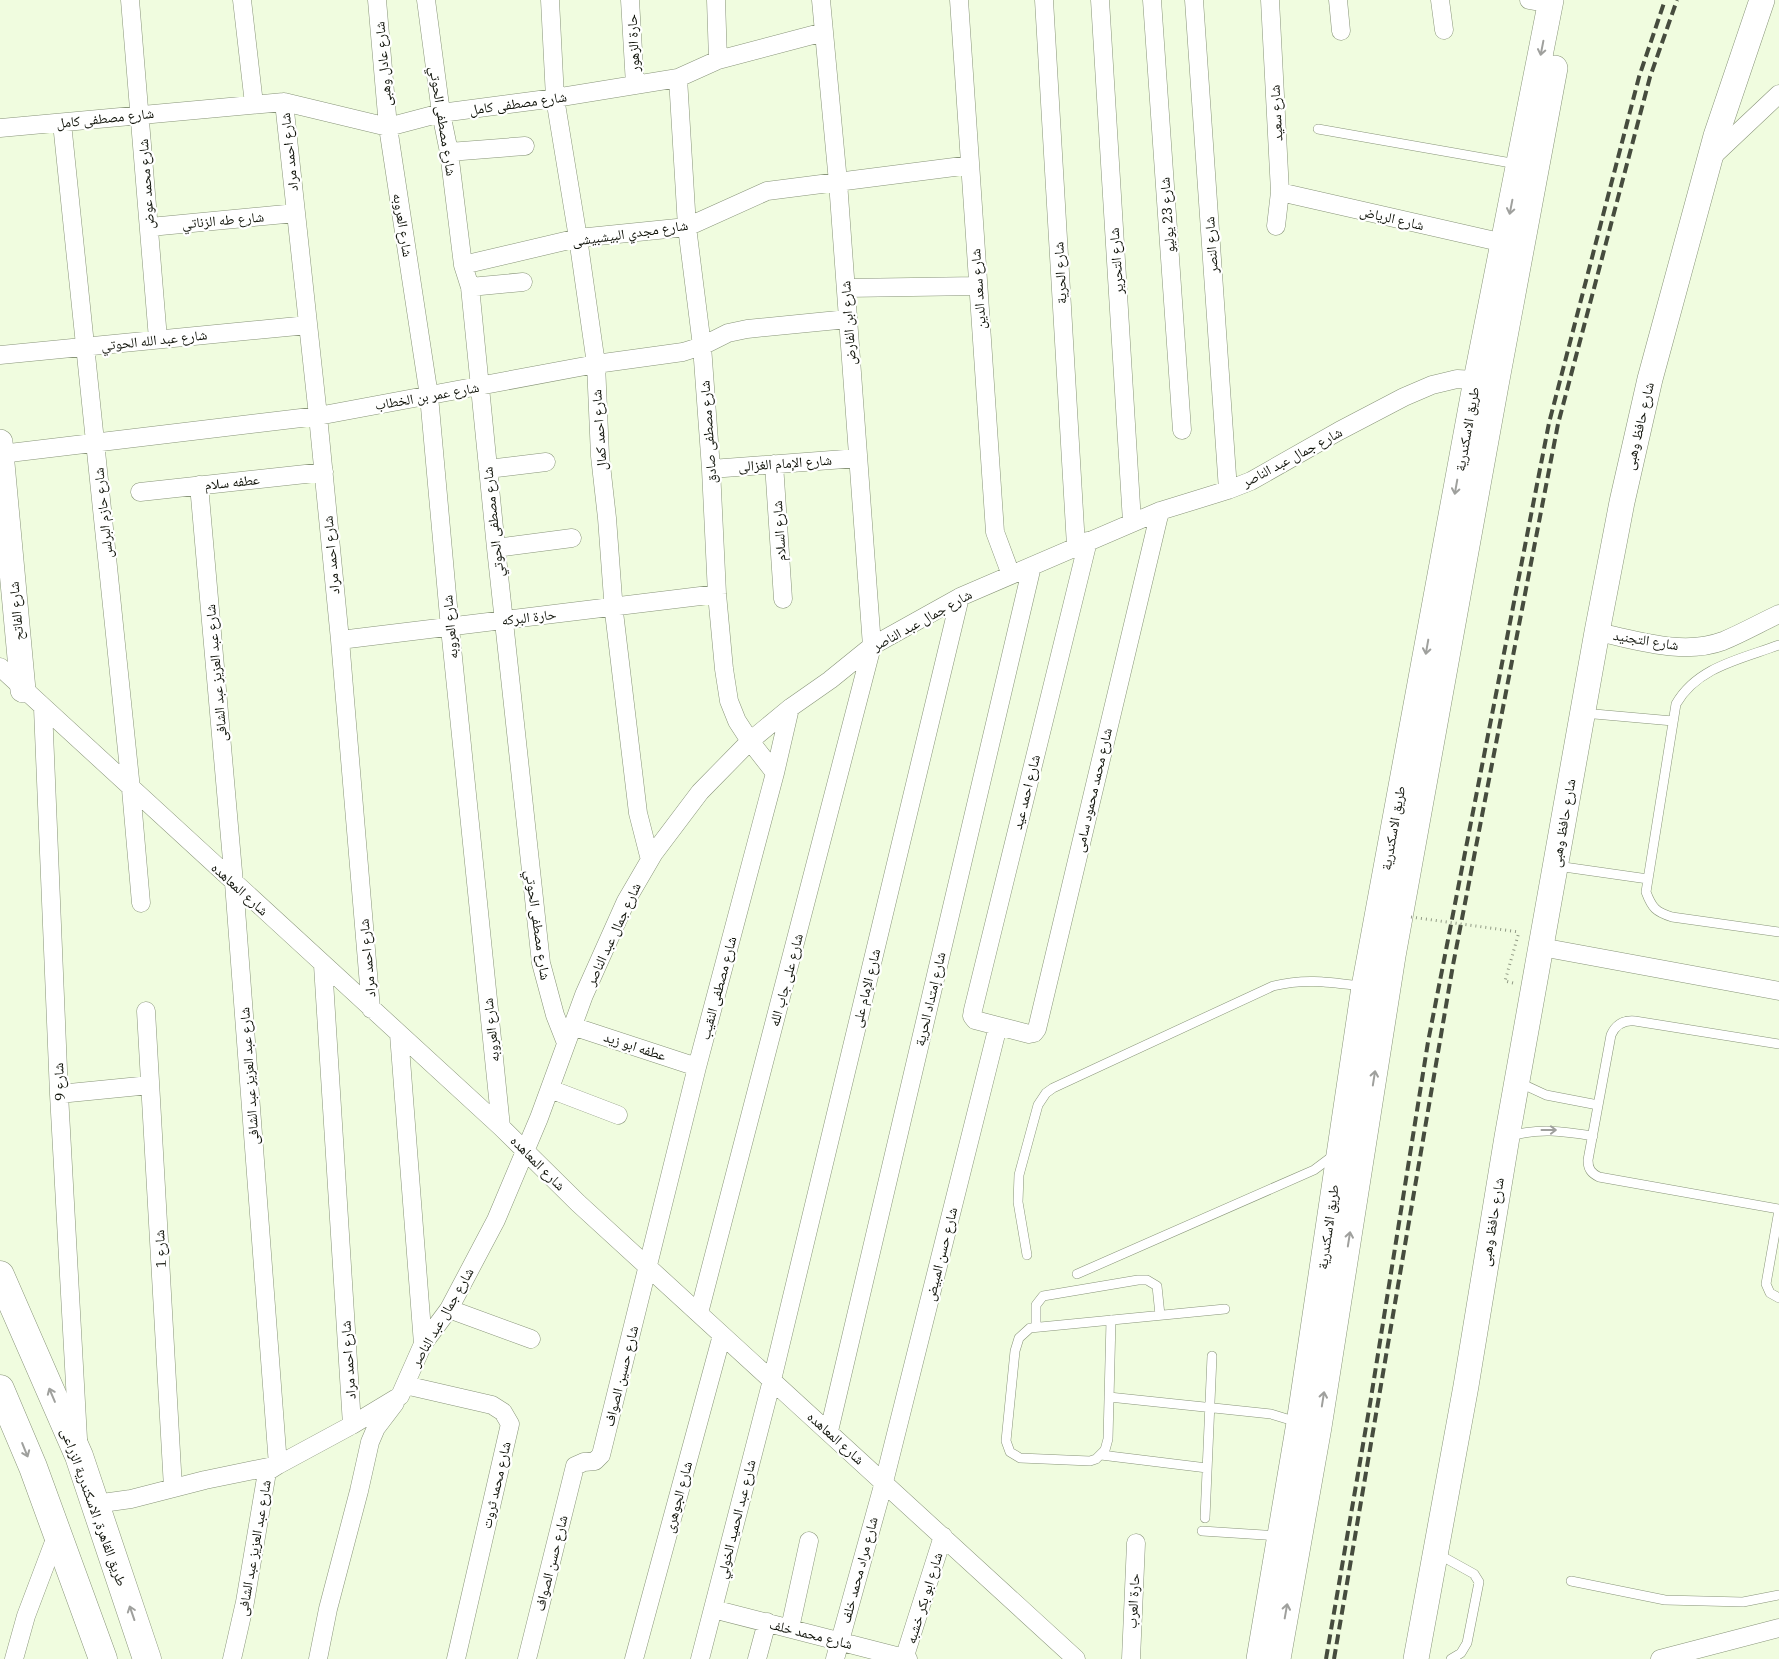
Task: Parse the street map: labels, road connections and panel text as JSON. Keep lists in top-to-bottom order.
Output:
{
  "streets": {
    "highway": ["طريق القاهرة, الاسكندرية الزراعى"],
    "main road": ["شارع حافظ وهبى", "طريق الاسكندرية", "شارع الفاتح"],
    "street": [
      "حارة الزهور",
      "شارع عادل وهبى",
      "شارع مصطفى كامل",
      "شارع سعيد",
      "شارع مصطفى الحوتي",
      "شارع احمد مراد",
      "شارع محمد عوض",
      "شارع 23 يوليو",
      "شارع الرياض",
      "شارع طه الزناتي",
      "شارع العروبه",
      "شارع مجدي البيشبيشى",
      "شارع النصر",
      "شارع التحرير",
      "شارع الحرية",
      "شارع سعد الدين",
      "شارع ابن الفارض",
      "شارع عبد الله الحوتي",
      "شارع عمر بن الخطاب",
      "شارع احمد كمال",
      "شارع مصطفى صادق",
      "شارع جمال عبد الناصر",
      "شارع الإمام الغزالى",
      "عطفه سلام",
      "شارع حازم البرلس",
      "شارع السلام",
      "حارة البركه",
      "شارع التجنيد",
      "شارع عبد العزيز عبد الشافى",
      "شارع محمد محمود سامى",
      "شارع احمد عيد",
      "شارع المعاهده",
      "شارع على جاب الله",
      "شارع مصطفى النقيب",
      "شارع الإمام على",
      "شارع إمتداد الحرية",
      "عطفه ابو زيد",
      "شارع 9",
      "شارع 1",
      "شارع حسن المبيض",
      "شارع حسين الصواف",
      "شارع محمد ثروت",
      "شارع الجوهرى",
      "شارع عبد الحميد الخولي",
      "شارع حسن الصواف",
      "شارع مراد محمد خلف",
      "شارع ابو بكر خشبه",
      "حارة العرب",
      "شارع محمد خلف"
    ]
  },
  "crossings": [
    ["حارة الزهور", "شارع مصطفى كامل"],
    ["شارع عادل وهبى", "شارع مصطفى كامل"],
    ["شارع عادل وهبى", "شارع العروبه"],
    ["شارع مصطفى كامل", "شارع مصطفى الحوتي"],
    ["شارع مصطفى كامل", "شارع احمد مراد"],
    ["شارع مصطفى كامل", "شارع محمد عوض"],
    ["شارع مصطفى كامل", "شارع العروبه"],
    ["شارع مصطفى كامل", "شارع ابن الفارض"],
    ["شارع مصطفى كامل", "شارع احمد كمال"],
    ["شارع مصطفى كامل", "شارع مصطفى صادق"],
    ["شارع مصطفى كامل", "شارع حازم البرلس"],
    ["شارع سعيد", "شارع الرياض"],
    ["شارع مصطفى الحوتي", "شارع مجدي البيشبيشى"],
    ["شارع مصطفى الحوتي", "شارع عمر بن الخطاب"],
    ["شارع مصطفى الحوتي", "شارع جمال عبد الناصر"],
    ["شارع مصطفى الحوتي", "حارة البركه"],
    ["شارع احمد مراد", "شارع طه الزناتي"],
    ["شارع احمد مراد", "شارع عبد الله الحوتي"],
    ["شارع احمد مراد", "شارع عمر بن الخطاب"],
    ["شارع احمد مراد", "عطفه سلام"],
    ["شارع احمد مراد", "حارة البركه"],
    ["شارع احمد مراد", "شارع المعاهده"],
    ["شارع محمد عوض", "شارع طه الزناتي"],
    ["شارع محمد عوض", "شارع عبد الله الحوتي"],
    ["شارع الرياض", "طريق الاسكندرية"],
    ["شارع العروبه", "شارع عمر بن الخطاب"],
    ["شارع العروبه", "حارة البركه"],
    ["شارع العروبه", "شارع المعاهده"],
    ["شارع مجدي البيشبيشى", "شارع سعد الدين"],
    ["شارع مجدي البيشبيشى", "شارع ابن الفارض"],
    ["شارع مجدي البيشبيشى", "شارع احمد كمال"],
    ["شارع مجدي البيشبيشى", "شارع مصطفى صادق"],
    ["شارع النصر", "شارع جمال عبد الناصر"],
    ["شارع التحرير", "شارع جمال عبد الناصر"],
    ["شارع الحرية", "شارع جمال عبد الناصر"],
    ["شارع الحرية", "شارع احمد عيد"],
    ["شارع سعد الدين", "شارع جمال عبد الناصر"],
    ["شارع ابن الفارض", "شارع عمر بن الخطاب"],
    ["شارع ابن الفارض", "شارع جمال عبد الناصر"],
    ["شارع ابن الفارض", "شارع الإمام الغزالى"],
    ["شارع ابن الفارض", "شارع على جاب الله"],
    ["شارع عبد الله الحوتي", "شارع حازم البرلس"],
    ["شارع عمر بن الخطاب", "شارع احمد كمال"],
    ["شارع عمر بن الخطاب", "شارع مصطفى صادق"],
    ["شارع عمر بن الخطاب", "شارع حازم البرلس"],
    ["شارع عمر بن الخطاب", "شارع الفاتح"],
    ["شارع حافظ وهبى", "شارع التجنيد"],
    ["طريق الاسكندرية", "شارع جمال عبد الناصر"],
    ["شارع احمد كمال", "شارع جمال عبد الناصر"],
    ["شارع احمد كمال", "حارة البركه"],
    ["شارع مصطفى صادق", "شارع جمال عبد الناصر"],
    ["شارع مصطفى صادق", "شارع الإمام الغزالى"],
    ["شارع مصطفى صادق", "حارة البركه"],
    ["شارع مصطفى صادق", "شارع مصطفى النقيب"],
    ["شارع جمال عبد الناصر", "شارع محمد محمود سامى"],
    ["شارع جمال عبد الناصر", "شارع احمد عيد"],
    ["شارع جمال عبد الناصر", "شارع المعاهده"],
    ["شارع جمال عبد الناصر", "شارع على جاب الله"],
    ["شارع جمال عبد الناصر", "شارع مصطفى النقيب"],
    ["شارع جمال عبد الناصر", "شارع الإمام على"],
    ["شارع جمال عبد الناصر", "شارع إمتداد الحرية"],
    ["شارع جمال عبد الناصر", "عطفه ابو زيد"],
    ["شارع جمال عبد الناصر", "شارع محمد ثروت"],
    ["شارع الإمام الغزالى", "شارع السلام"],
    ["عطفه سلام", "شارع عبد العزيز عبد الشافى"],
    ["شارع حازم البرلس", "شارع المعاهده"],
    ["شارع الفاتح", "شارع المعاهده"],
    ["شارع عبد العزيز عبد الشافى", "شارع المعاهده"],
    ["شارع محمد محمود سامى", "شارع احمد عيد"],
    ["شارع محمد محمود سامى", "شارع حسن المبيض"],
    ["شارع احمد عيد", "شارع حسن المبيض"],
    ["شارع المعاهده", "شارع على جاب الله"],
    ["شارع المعاهده", "شارع مصطفى النقيب"],
    ["شارع المعاهده", "شارع الإمام على"],
    ["شارع المعاهده", "شارع إمتداد الحرية"],
    ["شارع المعاهده", "شارع 9"],
    ["شارع المعاهده", "شارع حسن المبيض"],
    ["شارع المعاهده", "شارع حسين الصواف"],
    ["شارع المعاهده", "شارع الجوهرى"],
    ["شارع المعاهده", "شارع عبد الحميد الخولي"],
    ["شارع المعاهده", "شارع مراد محمد خلف"],
    ["شارع المعاهده", "شارع ابو بكر خشبه"],
    ["شارع مصطفى النقيب", "عطفه ابو زيد"],
    ["شارع مصطفى النقيب", "شارع حسين الصواف"],
    ["شارع الإمام على", "شارع عبد الحميد الخولي"],
    ["شارع 9", "طريق القاهرة, الاسكندرية الزراعى"],
    ["شارع حسن المبيض", "شارع مراد محمد خلف"],
    ["شارع حسين الصواف", "شارع حسن الصواف"],
    ["شارع عبد الحميد الخولي", "شارع محمد خلف"],
    ["شارع مراد محمد خلف", "شارع محمد خلف"],
    ["شارع ابو بكر خشبه", "شارع محمد خلف"]
  ]
}
